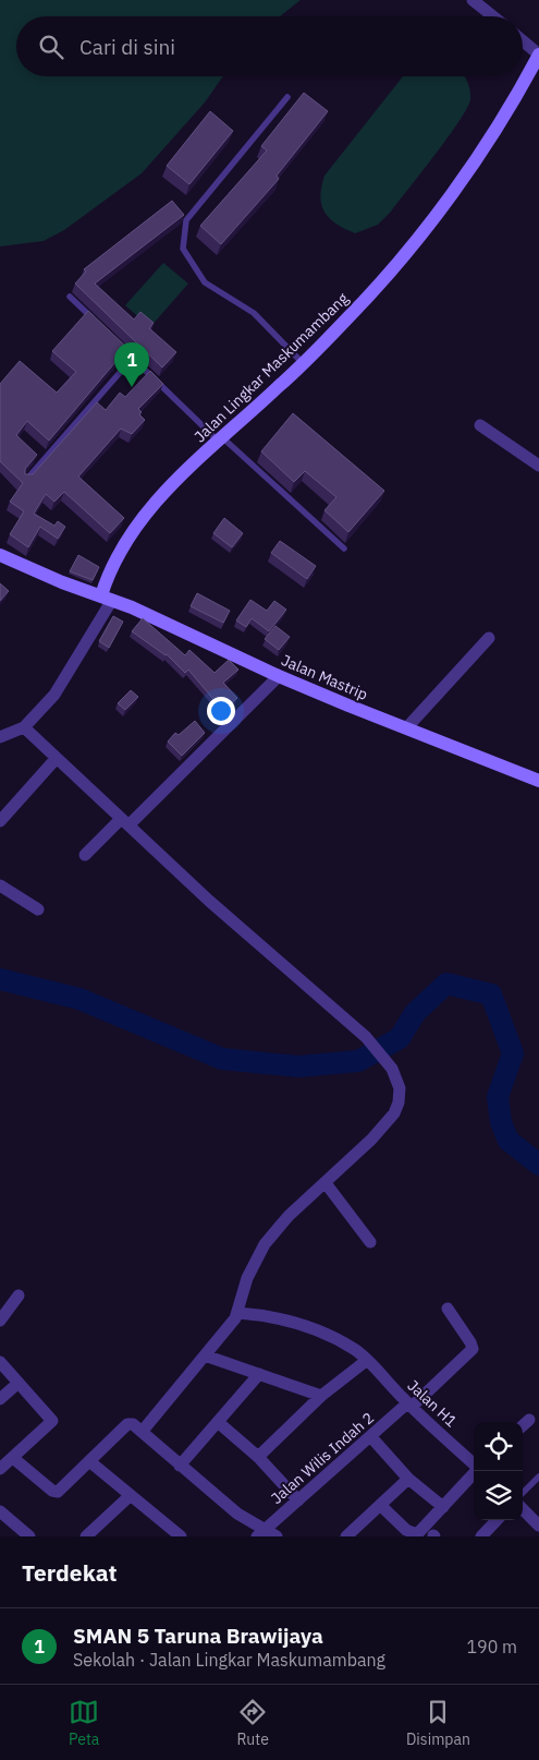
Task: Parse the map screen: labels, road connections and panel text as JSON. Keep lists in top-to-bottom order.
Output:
{
  "streets": {
    "street": [
      "Jalan Lingkar Maskumambang",
      "Jalan Mastrip",
      "Jalan H1",
      "Jalan Wilis Indah 2"
    ]
  },
  "crossings": [
    ["Jalan Lingkar Maskumambang", "Jalan Mastrip"],
    ["Jalan H1", "Jalan Wilis Indah 2"]
  ],
  "page": {
    "search": "Cari di sini",
    "pins": "1",
    "heading": "Terdekat",
    "list": [
      {
        "mark": "1",
        "name": "SMAN 5 Taruna Brawijaya",
        "note": "Sekolah · Jalan Lingkar Maskumambang",
        "value": "190 m"
      }
    ],
    "nav": ["Peta", "Rute", "Disimpan"]
  }
}
